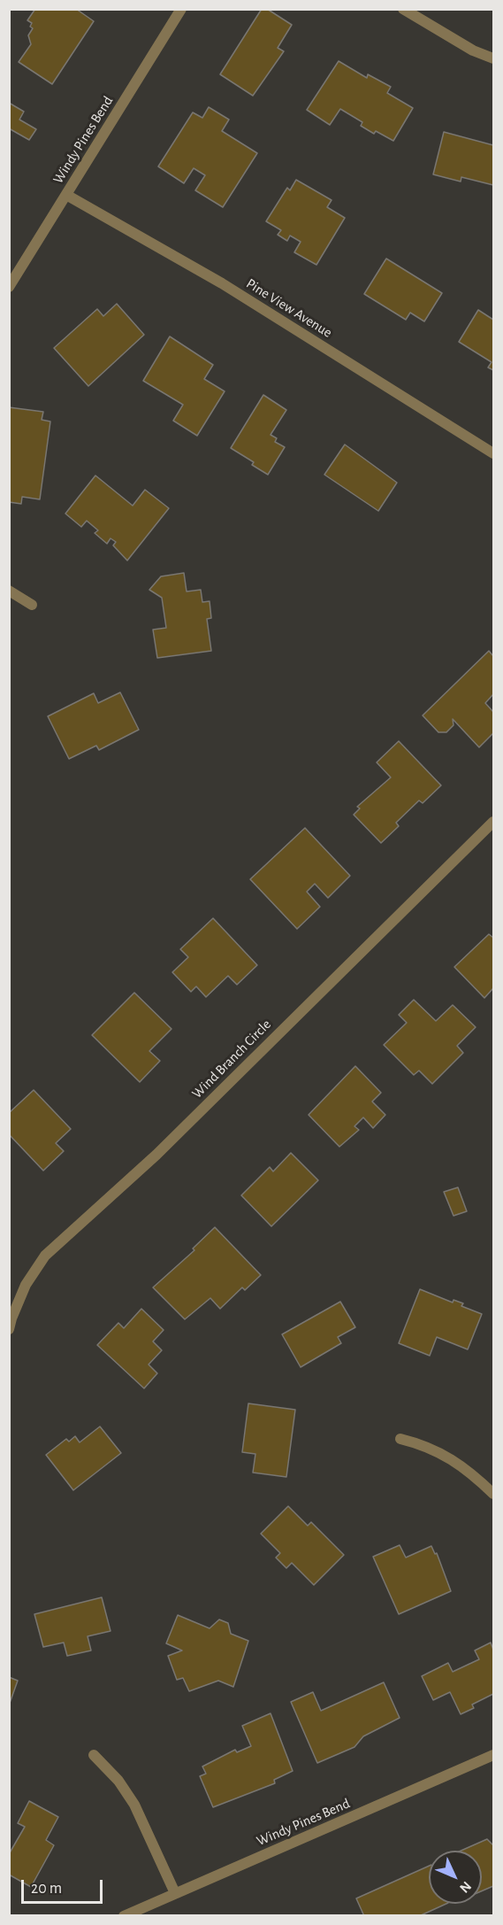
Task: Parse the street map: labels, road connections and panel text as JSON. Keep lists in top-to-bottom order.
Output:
{
  "streets": {
    "street": ["Windy Pines Bend", "Pine View Avenue", "Wind Branch Circle"]
  },
  "crossings": [
    ["Windy Pines Bend", "Pine View Avenue"]
  ],
  "scale_bar": "20 m",
  "north": "bottom right"
}
